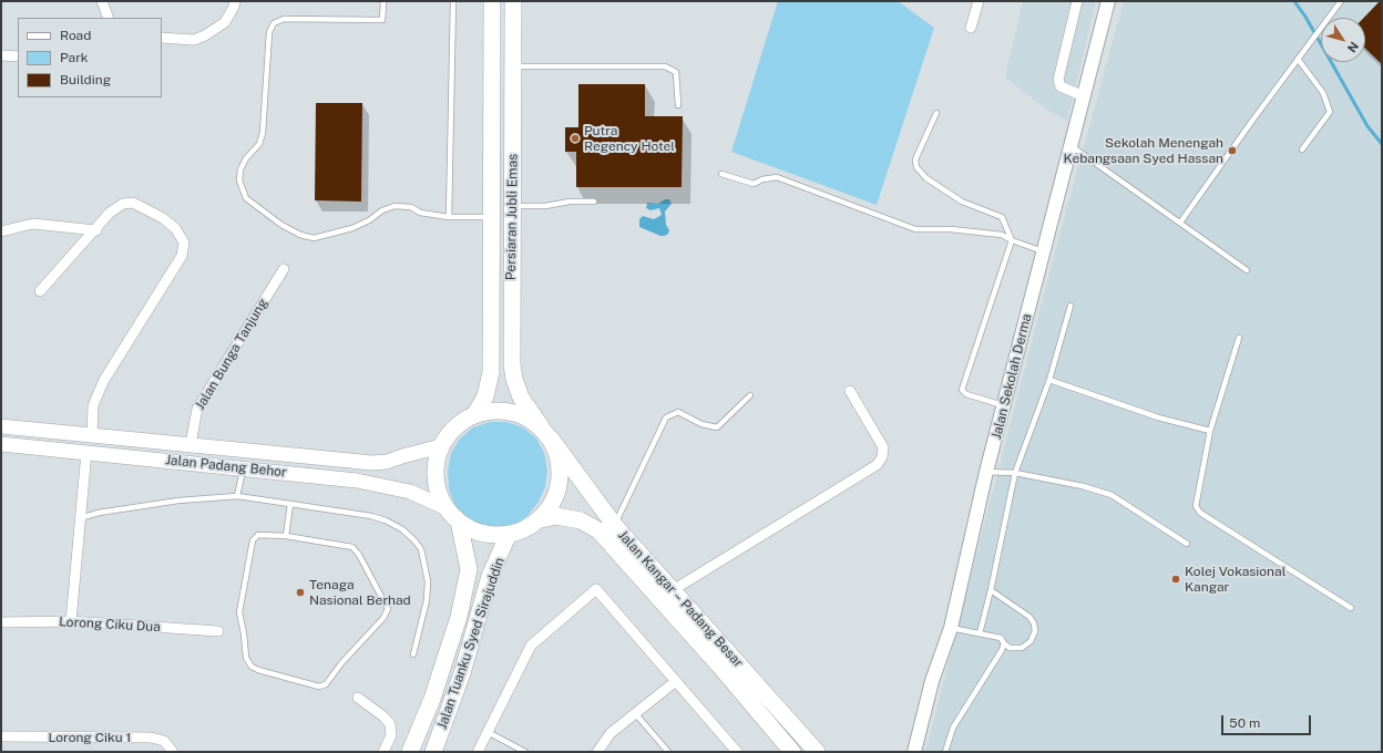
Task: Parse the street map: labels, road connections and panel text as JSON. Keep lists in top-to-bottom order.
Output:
{
  "streets": {
    "main road": [
      "Persiaran Jubli Emas",
      "Jalan Padang Behor",
      "Jalan Kangar – Padang Besar",
      "Jalan Tuanku Syed Sirajuddin"
    ],
    "street": [
      "Jalan Bunga Tanjung",
      "Jalan Sekolah Derma",
      "Lorong Ciku Dua",
      "Lorong Ciku 1"
    ]
  },
  "crossings": [
    ["Persiaran Jubli Emas", "Jalan Padang Behor"],
    ["Persiaran Jubli Emas", "Jalan Kangar – Padang Besar"],
    ["Persiaran Jubli Emas", "Jalan Tuanku Syed Sirajuddin"],
    ["Jalan Bunga Tanjung", "Jalan Padang Behor"],
    ["Jalan Padang Behor", "Jalan Kangar – Padang Besar"],
    ["Jalan Padang Behor", "Jalan Tuanku Syed Sirajuddin"],
    ["Jalan Kangar – Padang Besar", "Jalan Tuanku Syed Sirajuddin"]
  ],
  "places": [
    "Putra Regency Hotel",
    "Sekolah Menengah Kebangsaan Syed Hassan",
    "Kolej Vokasional Kangar",
    "Tenaga Nasional Berhad"
  ],
  "legend": ["Road", "Park", "Building"],
  "scale_bar": "50 m",
  "north": "bottom right"
}
